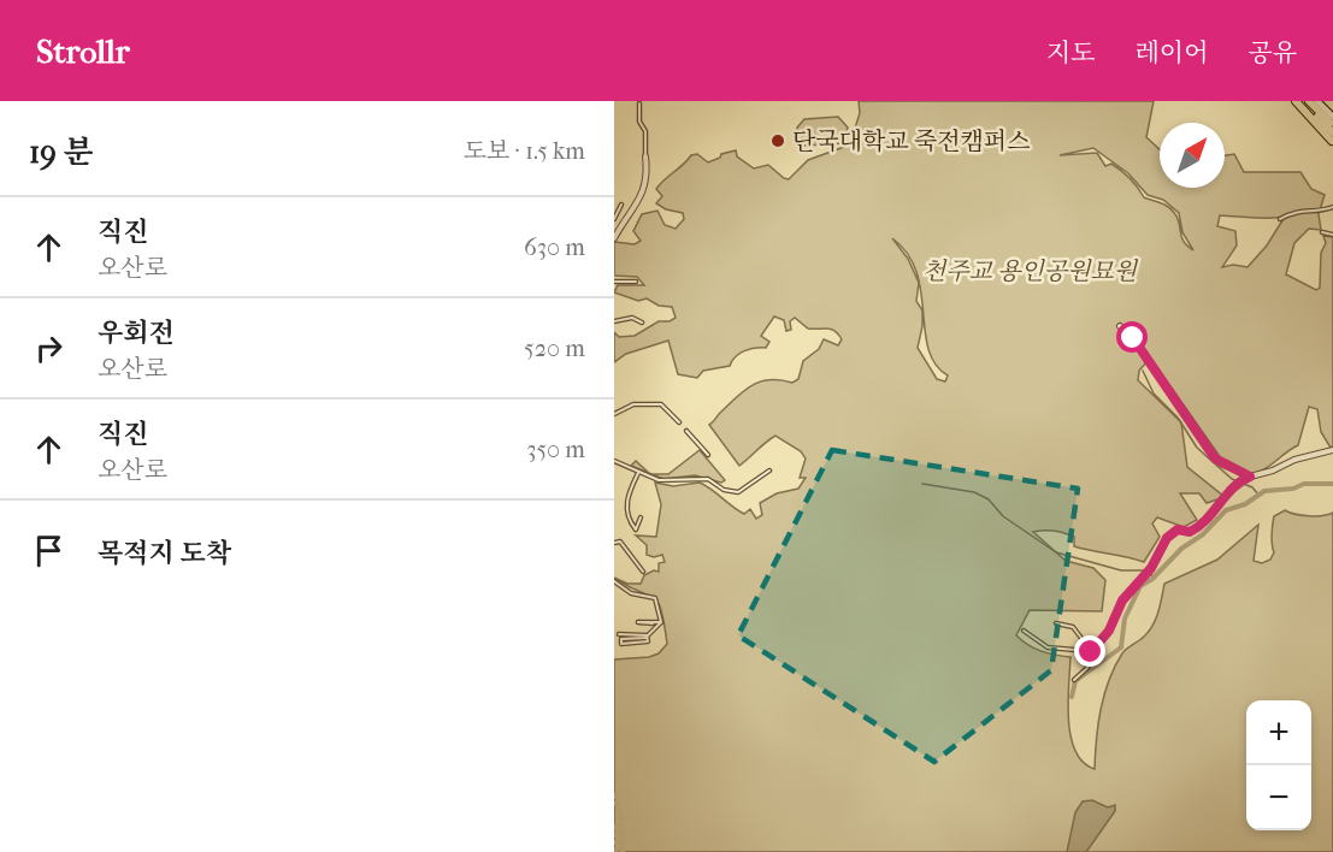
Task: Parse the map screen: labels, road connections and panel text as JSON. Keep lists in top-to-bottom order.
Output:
{
  "parks": ["천주교 용인공원묘원"],
  "places": ["단국대학교 죽전캠퍼스"],
  "north": "top right",
  "page": {
    "header": "Strollr",
    "nav": ["지도", "레이어", "공유"],
    "heading": ["19 분", "도보 · 1.5 km"],
    "list": [
      ["직진", "오산로", "630 m"],
      ["우회전", "오산로", "520 m"],
      ["직진", "오산로", "350 m"],
      "목적지 도착"
    ],
    "map_buttons": ["+", "−"]
  }
}
